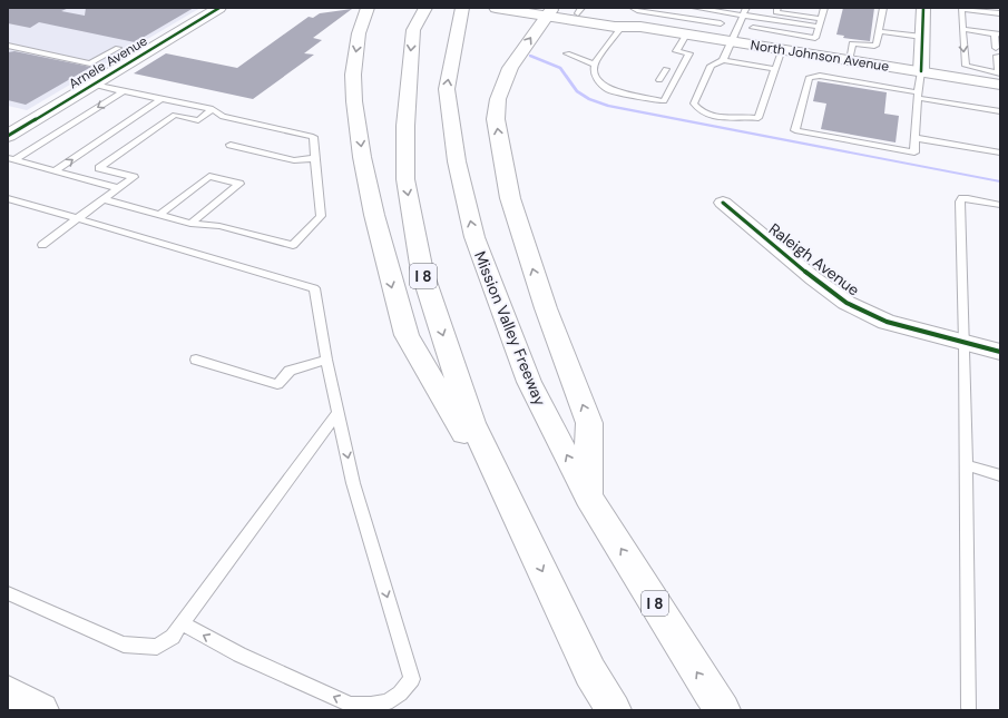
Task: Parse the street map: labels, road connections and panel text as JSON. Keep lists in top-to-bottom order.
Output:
{
  "streets": {
    "main road": [
      "North Johnson Avenue",
      "Arnele Avenue",
      "I 8",
      "Mission Valley Freeway"
    ],
    "street": ["Raleigh Avenue"]
  }
}
